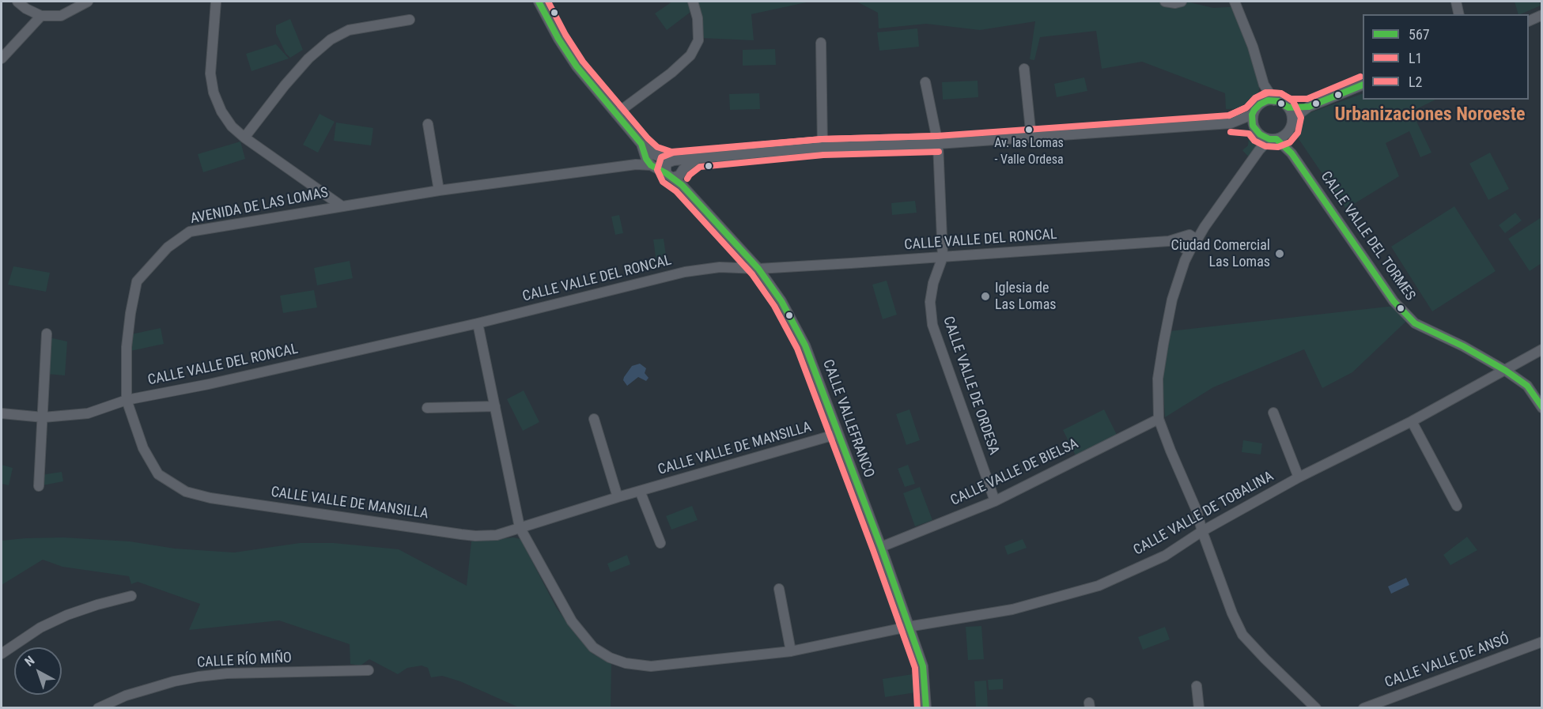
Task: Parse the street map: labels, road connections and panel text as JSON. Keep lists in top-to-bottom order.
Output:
{
  "streets": {
    "street": [
      "AVENIDA DE LAS LOMAS",
      "CALLE VALLE DEL TORMES",
      "CALLE VALLE DEL RONCAL",
      "CALLE VALLE DE ORDESA",
      "CALLE VALLEFRANCO",
      "CALLE VALLE DE MANSILLA",
      "CALLE VALLE DE BIELSA",
      "CALLE VALLE DE TOBALINA",
      "CALLE RÍO MIÑO",
      "CALLE VALLE DE ANSÓ"
    ]
  },
  "crossings": [
    ["AVENIDA DE LAS LOMAS", "CALLE VALLE DEL RONCAL"],
    ["AVENIDA DE LAS LOMAS", "CALLE VALLEFRANCO"],
    ["AVENIDA DE LAS LOMAS", "CALLE VALLE DE MANSILLA"],
    ["CALLE VALLE DEL TORMES", "CALLE VALLE DE TOBALINA"],
    ["CALLE VALLE DEL RONCAL", "CALLE VALLE DE ORDESA"],
    ["CALLE VALLE DEL RONCAL", "CALLE VALLEFRANCO"],
    ["CALLE VALLE DEL RONCAL", "CALLE VALLE DE MANSILLA"],
    ["CALLE VALLE DEL RONCAL", "CALLE VALLE DE TOBALINA"],
    ["CALLE VALLE DE ORDESA", "CALLE VALLE DE BIELSA"],
    ["CALLE VALLEFRANCO", "CALLE VALLE DE MANSILLA"],
    ["CALLE VALLEFRANCO", "CALLE VALLE DE BIELSA"],
    ["CALLE VALLEFRANCO", "CALLE VALLE DE TOBALINA"],
    ["CALLE VALLE DE MANSILLA", "CALLE VALLE DE TOBALINA"]
  ],
  "districts": ["Urbanizaciones Noroeste"],
  "places": ["Av. las Lomas - Valle Ordesa", "Ciudad Comercial Las Lomas", "Iglesia de Las Lomas"],
  "lines": ["transit line 567", "transit line L2", "transit line L1"],
  "legend": ["567", "L1", "L2"],
  "north": "top left"
}
